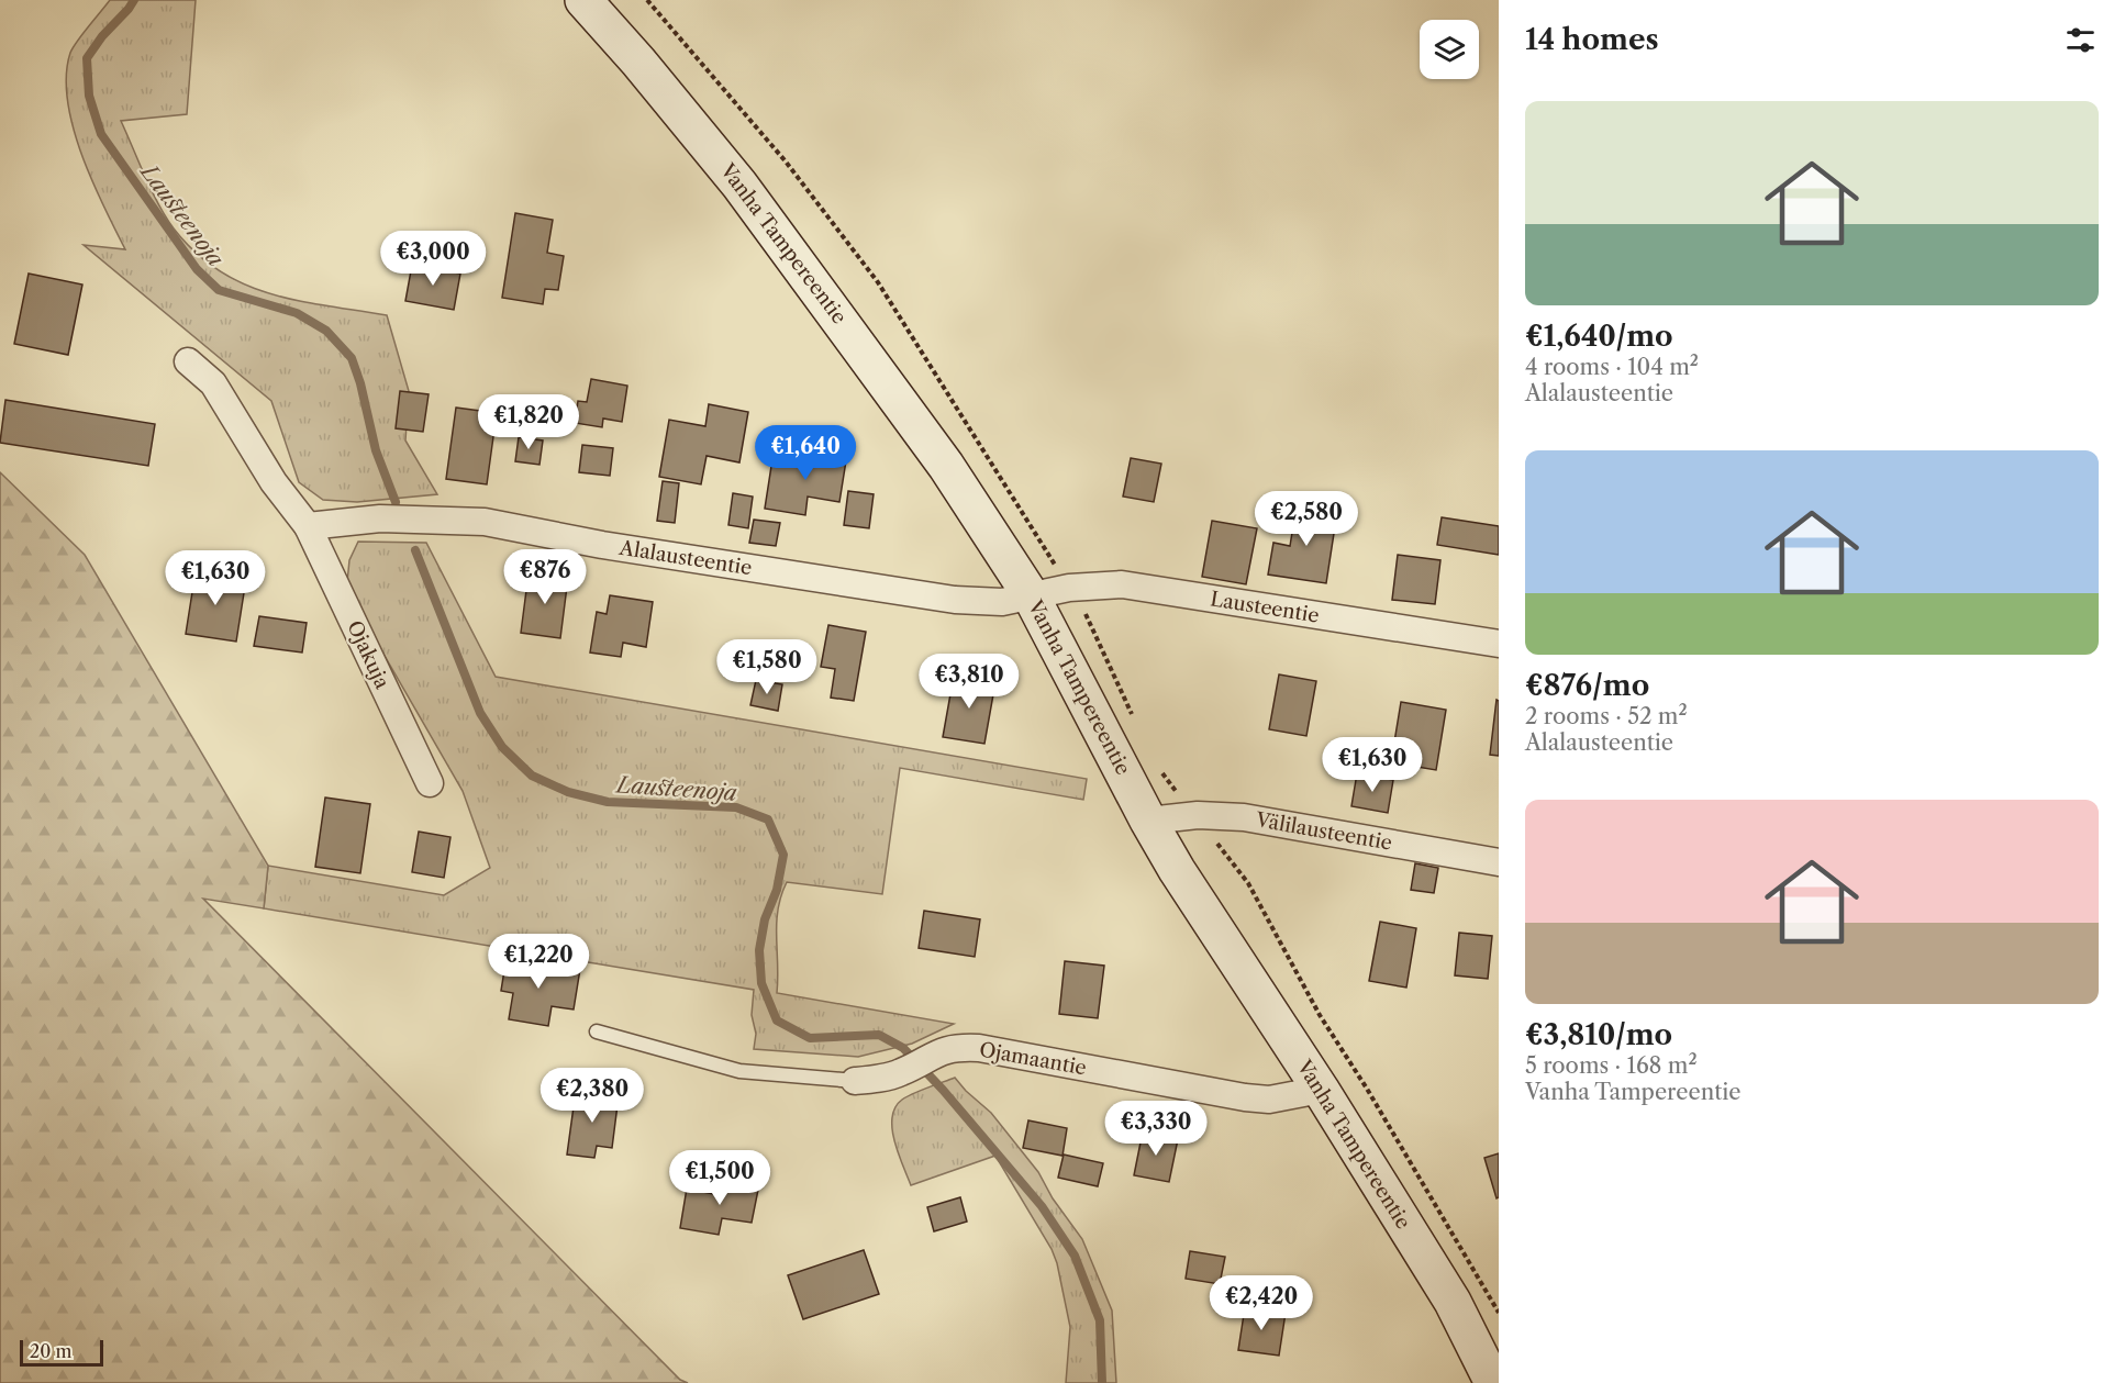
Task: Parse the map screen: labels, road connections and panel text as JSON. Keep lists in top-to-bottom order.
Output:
{
  "streets": {
    "main road": ["Vanha Tampereentie"],
    "street": [
      "Alalausteentie",
      "Lausteentie",
      "Ojakuja",
      "Välilausteentie",
      "Ojamaantie"
    ]
  },
  "crossings": [
    ["Vanha Tampereentie", "Alalausteentie"],
    ["Vanha Tampereentie", "Lausteentie"],
    ["Vanha Tampereentie", "Välilausteentie"],
    ["Vanha Tampereentie", "Ojamaantie"],
    ["Alalausteentie", "Lausteentie"],
    ["Alalausteentie", "Ojakuja"]
  ],
  "water": ["Lausteenoja"],
  "scale_bar": "20 m",
  "page": {
    "heading": "14 homes",
    "list": [
      {
        "name": "€1,640/mo",
        "note": "4 rooms · 104 m² · Alalausteentie"
      },
      {
        "name": "€876/mo",
        "note": "2 rooms · 52 m² · Alalausteentie"
      },
      {
        "name": "€3,810/mo",
        "note": "5 rooms · 168 m² · Vanha Tampereentie"
      }
    ],
    "price": [
      "€3,000",
      "€1,820",
      "€1,640",
      "€2,580",
      "€876",
      "€1,630",
      "€1,580",
      "€3,810",
      "€1,630",
      "€1,220",
      "€2,380",
      "€3,330",
      "€1,500",
      "€2,420"
    ],
    "scale": "20 m"
  }
}
